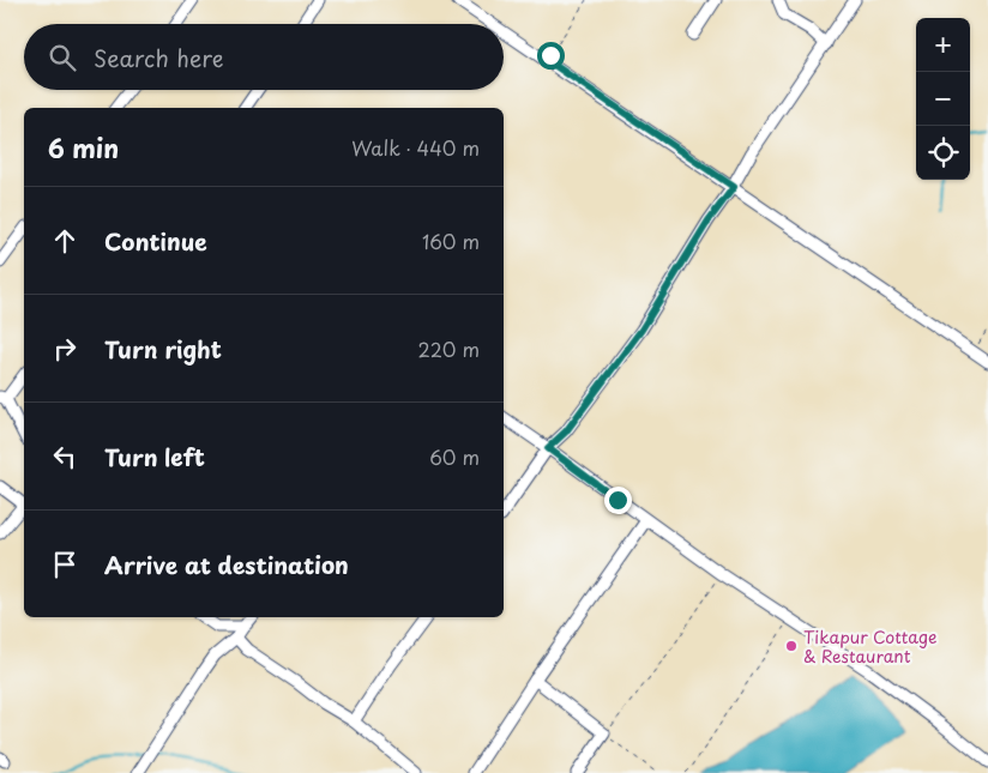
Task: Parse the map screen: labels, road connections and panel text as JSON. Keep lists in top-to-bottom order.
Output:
{
  "places": ["Tikapur Cottage & Restaurant"],
  "page": {
    "map_buttons": ["+", "−"],
    "search": "Search here",
    "heading": ["6 min", "Walk · 440 m"],
    "list": [
      ["Continue", "160 m"],
      ["Turn right", "220 m"],
      ["Turn left", "60 m"],
      "Arrive at destination"
    ]
  }
}
